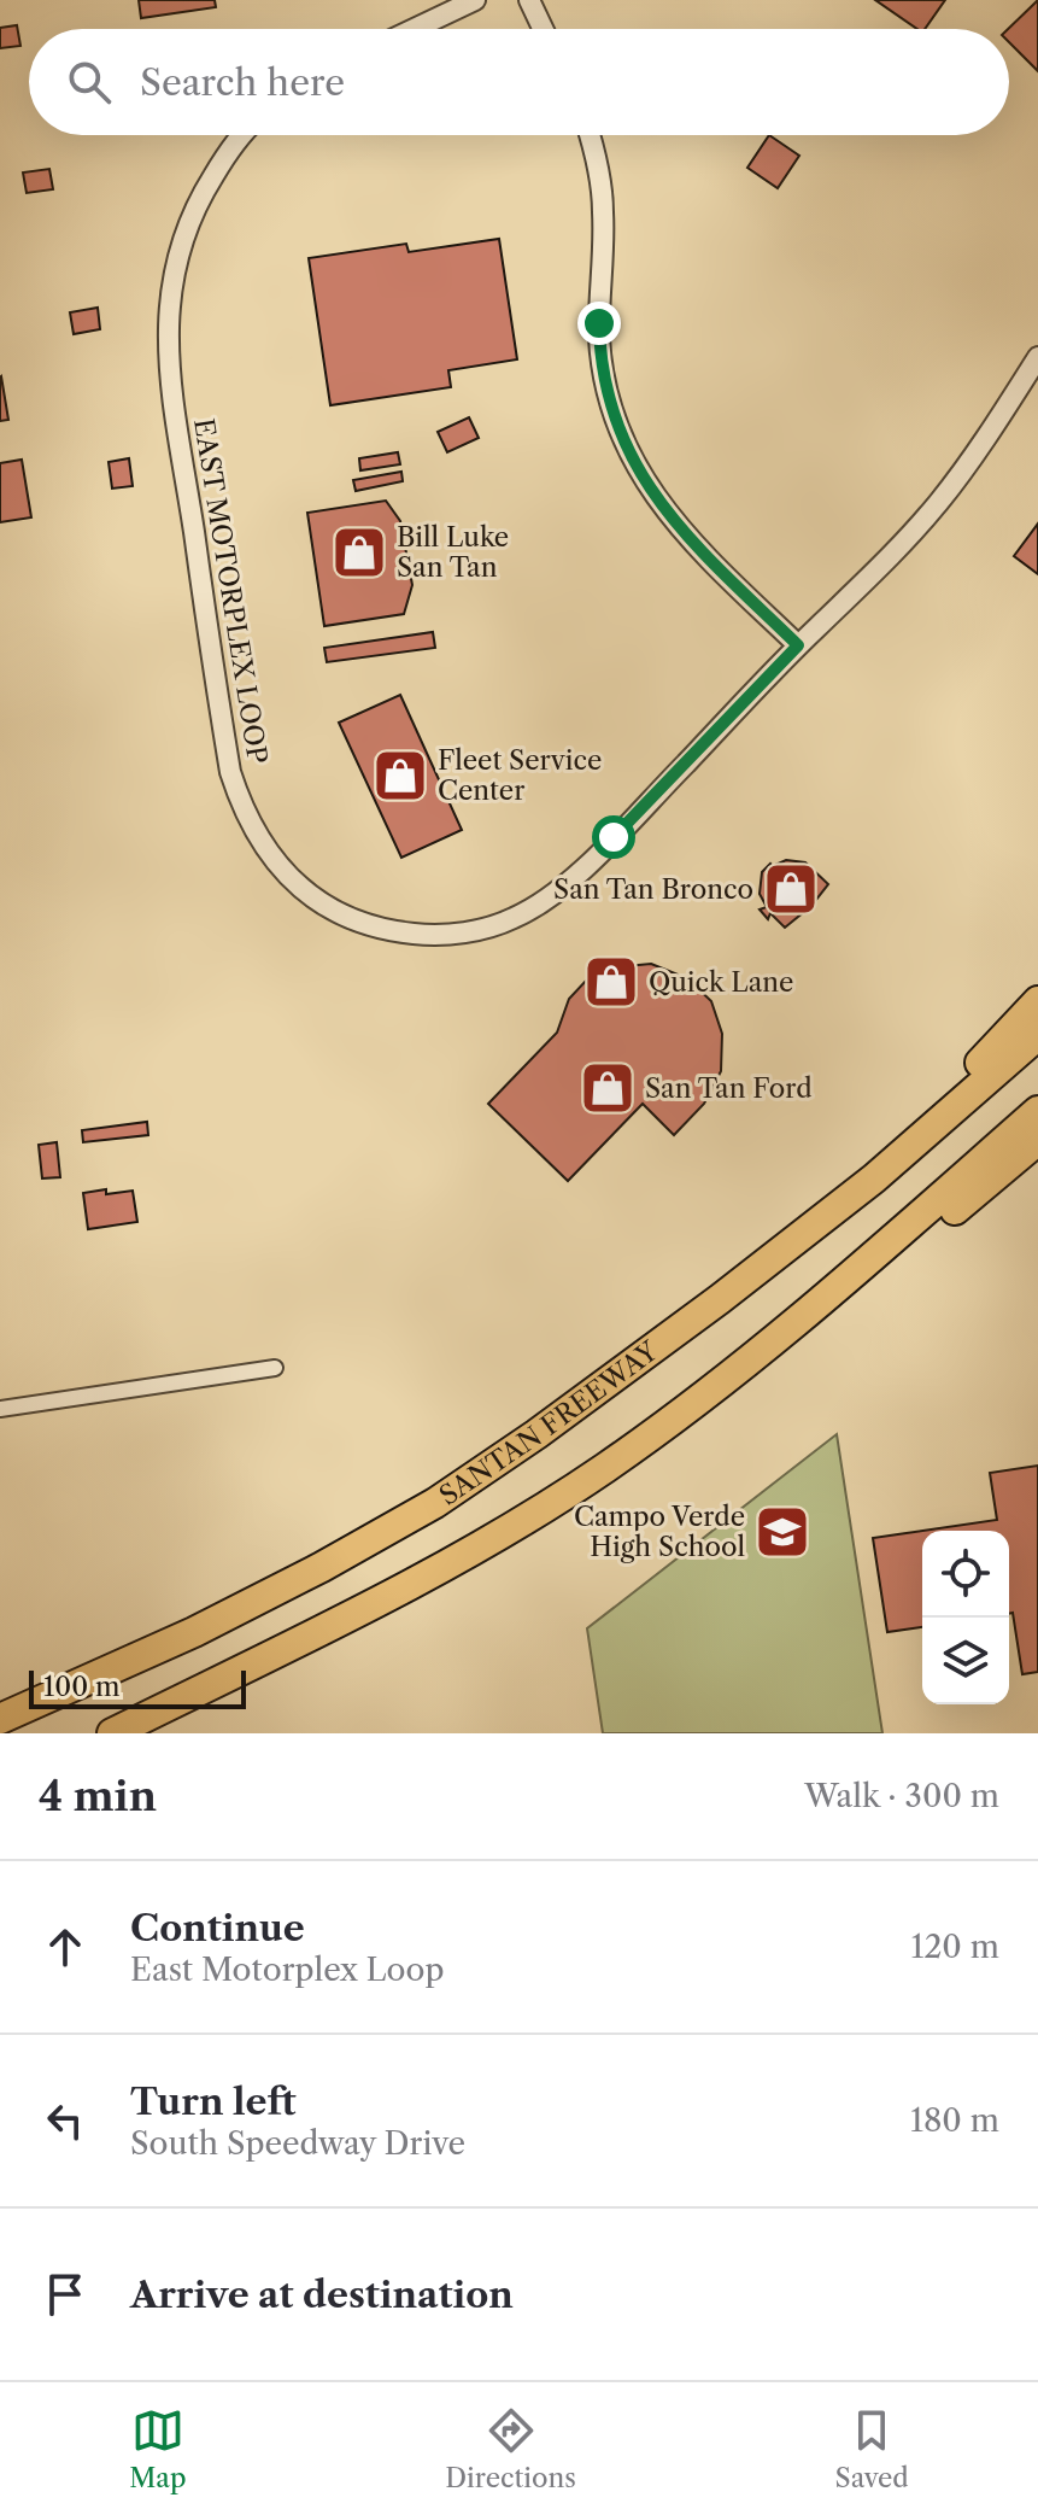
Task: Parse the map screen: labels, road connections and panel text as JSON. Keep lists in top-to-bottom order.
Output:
{
  "streets": {
    "highway": ["SANTAN FREEWAY"],
    "street": ["EAST MOTORPLEX LOOP"]
  },
  "places": {
    "shop": [
      "Bill Luke San Tan",
      "Fleet Service Center",
      "San Tan Bronco",
      "Quick Lane",
      "San Tan Ford"
    ],
    "school or university": ["Campo Verde High School"]
  },
  "scale_bar": "100 m",
  "page": {
    "search": "Search here",
    "scale": "100 m",
    "heading": ["4 min", "Walk · 300 m"],
    "list": [
      ["Continue", "East Motorplex Loop", "120 m"],
      ["Turn left", "South Speedway Drive", "180 m"],
      "Arrive at destination"
    ],
    "nav": ["Map", "Directions", "Saved"]
  }
}
